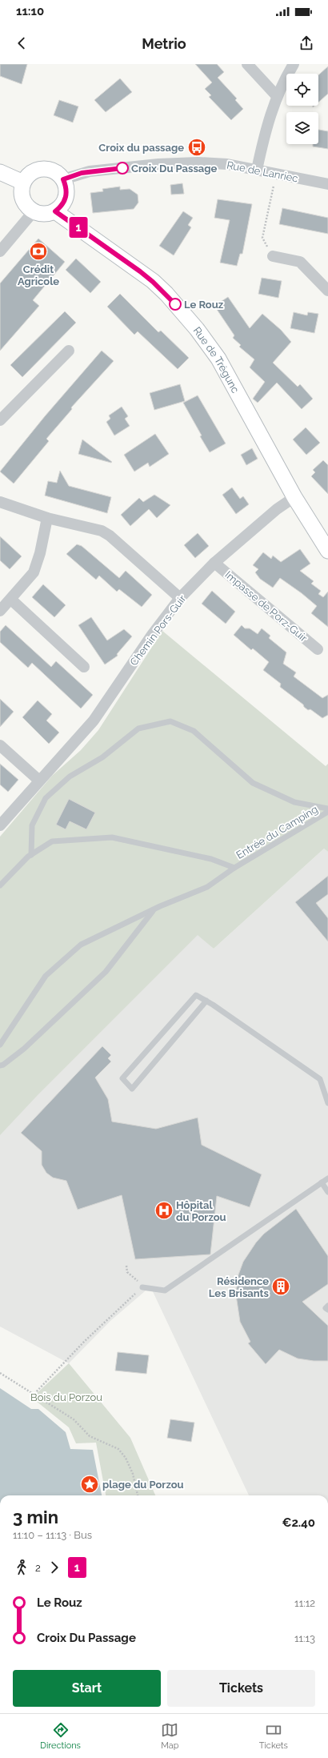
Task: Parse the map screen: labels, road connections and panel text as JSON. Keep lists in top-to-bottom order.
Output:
{
  "streets": {
    "main road": ["Rue de Trégunc"],
    "street": ["Rue de Lanriec", "Impasse de Porz-Guir", "Chemin Pors-Guir"],
    "lane": ["Entrée du Camping"]
  },
  "crossings": [
    ["Rue de Lanriec", "Rue de Trégunc"],
    ["Rue de Trégunc", "Chemin Pors-Guir"],
    ["Impasse de Porz-Guir", "Chemin Pors-Guir"]
  ],
  "parks": ["Bois du Porzou"],
  "places": {
    "bus stop": ["Croix du passage"],
    "other": ["Croix Du Passage", "Le Rouz"],
    "bank": ["Crédit Agricole"],
    "hospital": ["Hôpital du Porzou"],
    "building": ["Résidence Les Brisants"],
    "place": ["plage du Porzou"]
  },
  "lines": ["bus line 1"],
  "page": {
    "status": "11:10",
    "header": "Metrio",
    "on_map": "1",
    "heading": ["3 min", "11:10 – 11:13 · Bus", "€2.40"],
    "legs": ["2", "1"],
    "list": [
      {
        "name": "Le Rouz",
        "value": "11:12"
      },
      {
        "name": "Croix Du Passage",
        "value": "11:13"
      }
    ],
    "buttons": ["Start", "Tickets"],
    "tabs": ["Directions", "Map", "Tickets"]
  }
}
